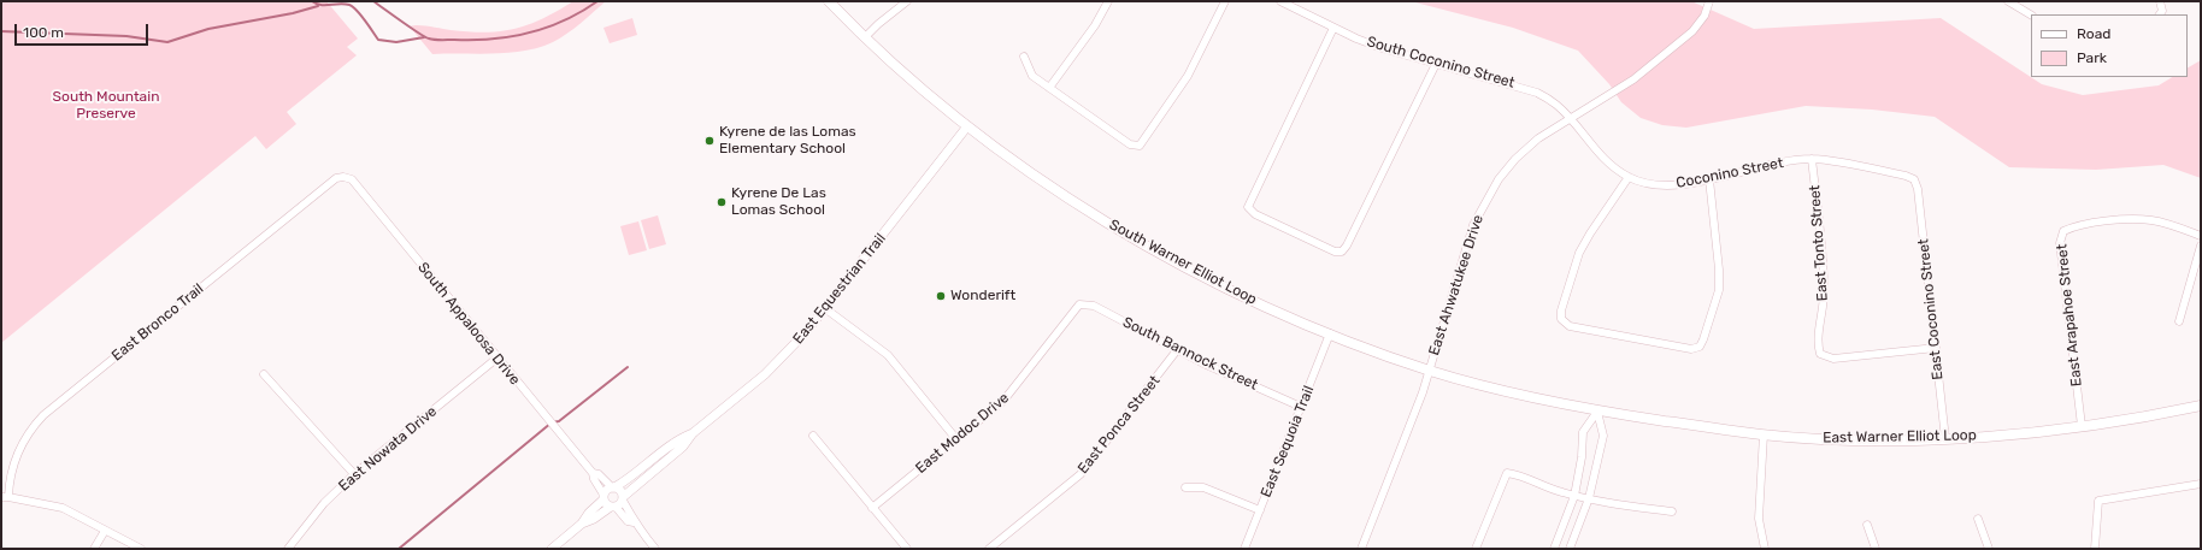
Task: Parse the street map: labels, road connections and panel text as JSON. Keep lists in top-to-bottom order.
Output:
{
  "streets": {
    "main road": ["South Warner Elliot Loop", "East Warner Elliot Loop"],
    "street": [
      "South Coconino Street",
      "Coconino Street",
      "East Tonto Street",
      "East Ahwatukee Drive",
      "East Equestrian Trail",
      "East Coconino Street",
      "East Arapahoe Street",
      "East Bronco Trail",
      "South Appaloosa Drive",
      "South Bannock Street",
      "East Ponca Street",
      "East Modoc Drive",
      "East Sequoia Trail",
      "East Nowata Drive"
    ]
  },
  "crossings": [
    ["South Coconino Street", "Coconino Street"],
    ["South Coconino Street", "East Ahwatukee Drive"],
    ["Coconino Street", "East Tonto Street"],
    ["Coconino Street", "East Ahwatukee Drive"],
    ["Coconino Street", "East Coconino Street"],
    ["East Tonto Street", "East Coconino Street"],
    ["South Warner Elliot Loop", "East Ahwatukee Drive"],
    ["South Warner Elliot Loop", "East Equestrian Trail"],
    ["South Warner Elliot Loop", "East Warner Elliot Loop"],
    ["South Warner Elliot Loop", "East Sequoia Trail"],
    ["East Equestrian Trail", "South Appaloosa Drive"],
    ["East Coconino Street", "East Warner Elliot Loop"],
    ["East Arapahoe Street", "East Warner Elliot Loop"],
    ["East Bronco Trail", "South Appaloosa Drive"],
    ["South Appaloosa Drive", "East Nowata Drive"],
    ["South Bannock Street", "East Ponca Street"],
    ["South Bannock Street", "East Modoc Drive"],
    ["South Bannock Street", "East Sequoia Trail"]
  ],
  "parks": ["South Mountain Preserve"],
  "places": ["Kyrene de las Lomas Elementary School", "Kyrene De Las Lomas School", "Wonderift"],
  "legend": ["Road", "Park"],
  "scale_bar": "100 m"
}
